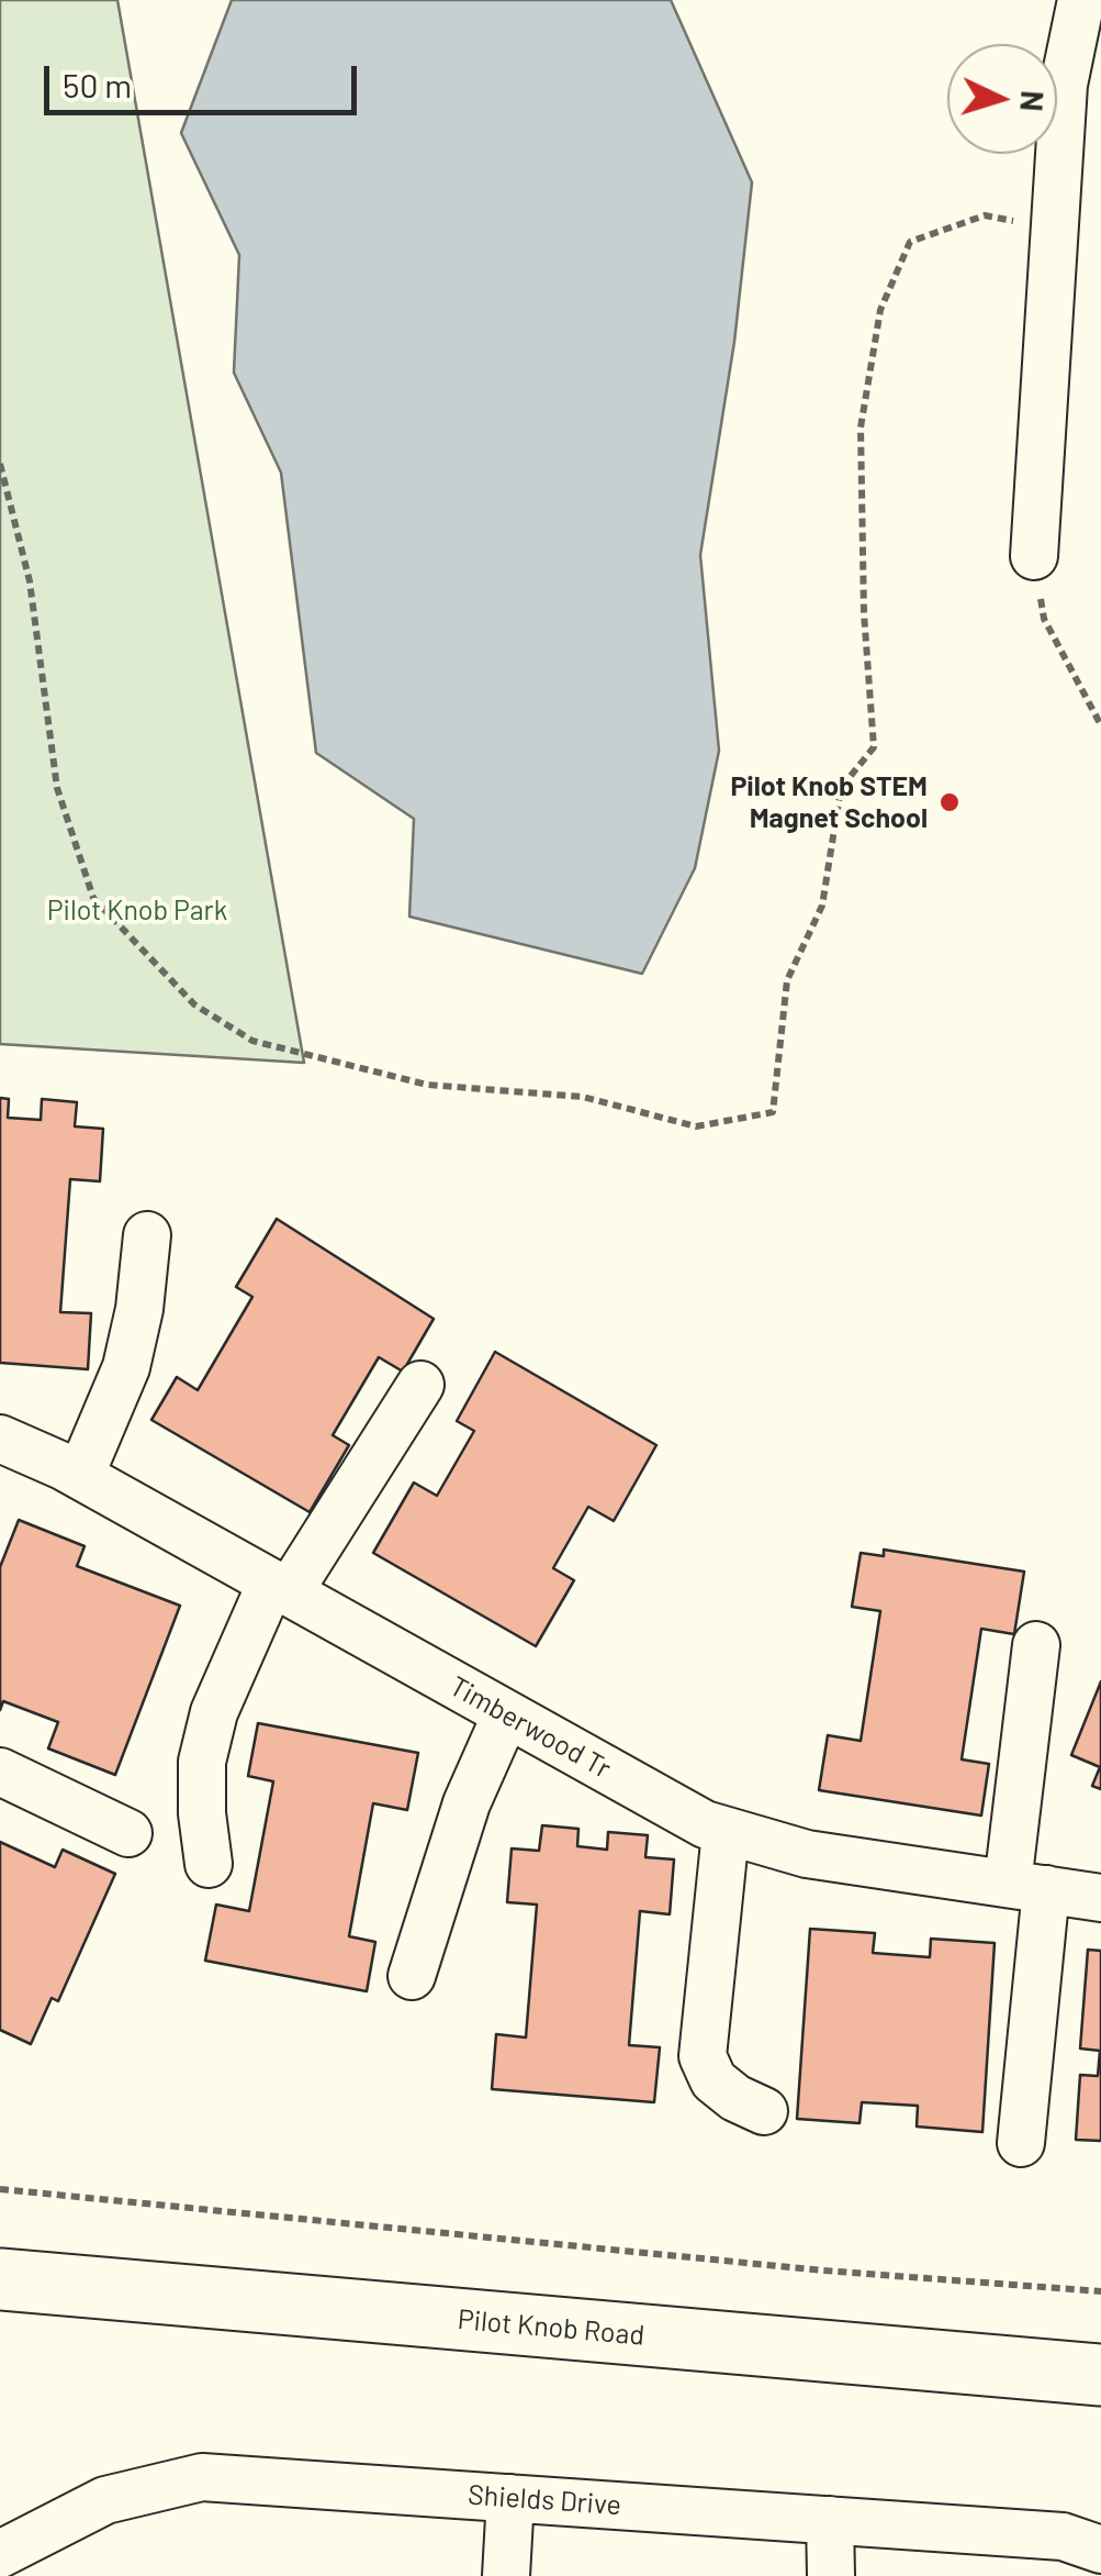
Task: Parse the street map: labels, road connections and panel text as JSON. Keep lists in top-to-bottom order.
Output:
{
  "streets": {
    "main road": ["Pilot Knob Road"],
    "street": ["Timberwood Tr", "Shields Drive"]
  },
  "parks": ["Pilot Knob Park"],
  "places": ["Pilot Knob STEM Magnet School"],
  "scale_bar": "50 m",
  "north": "right"
}
